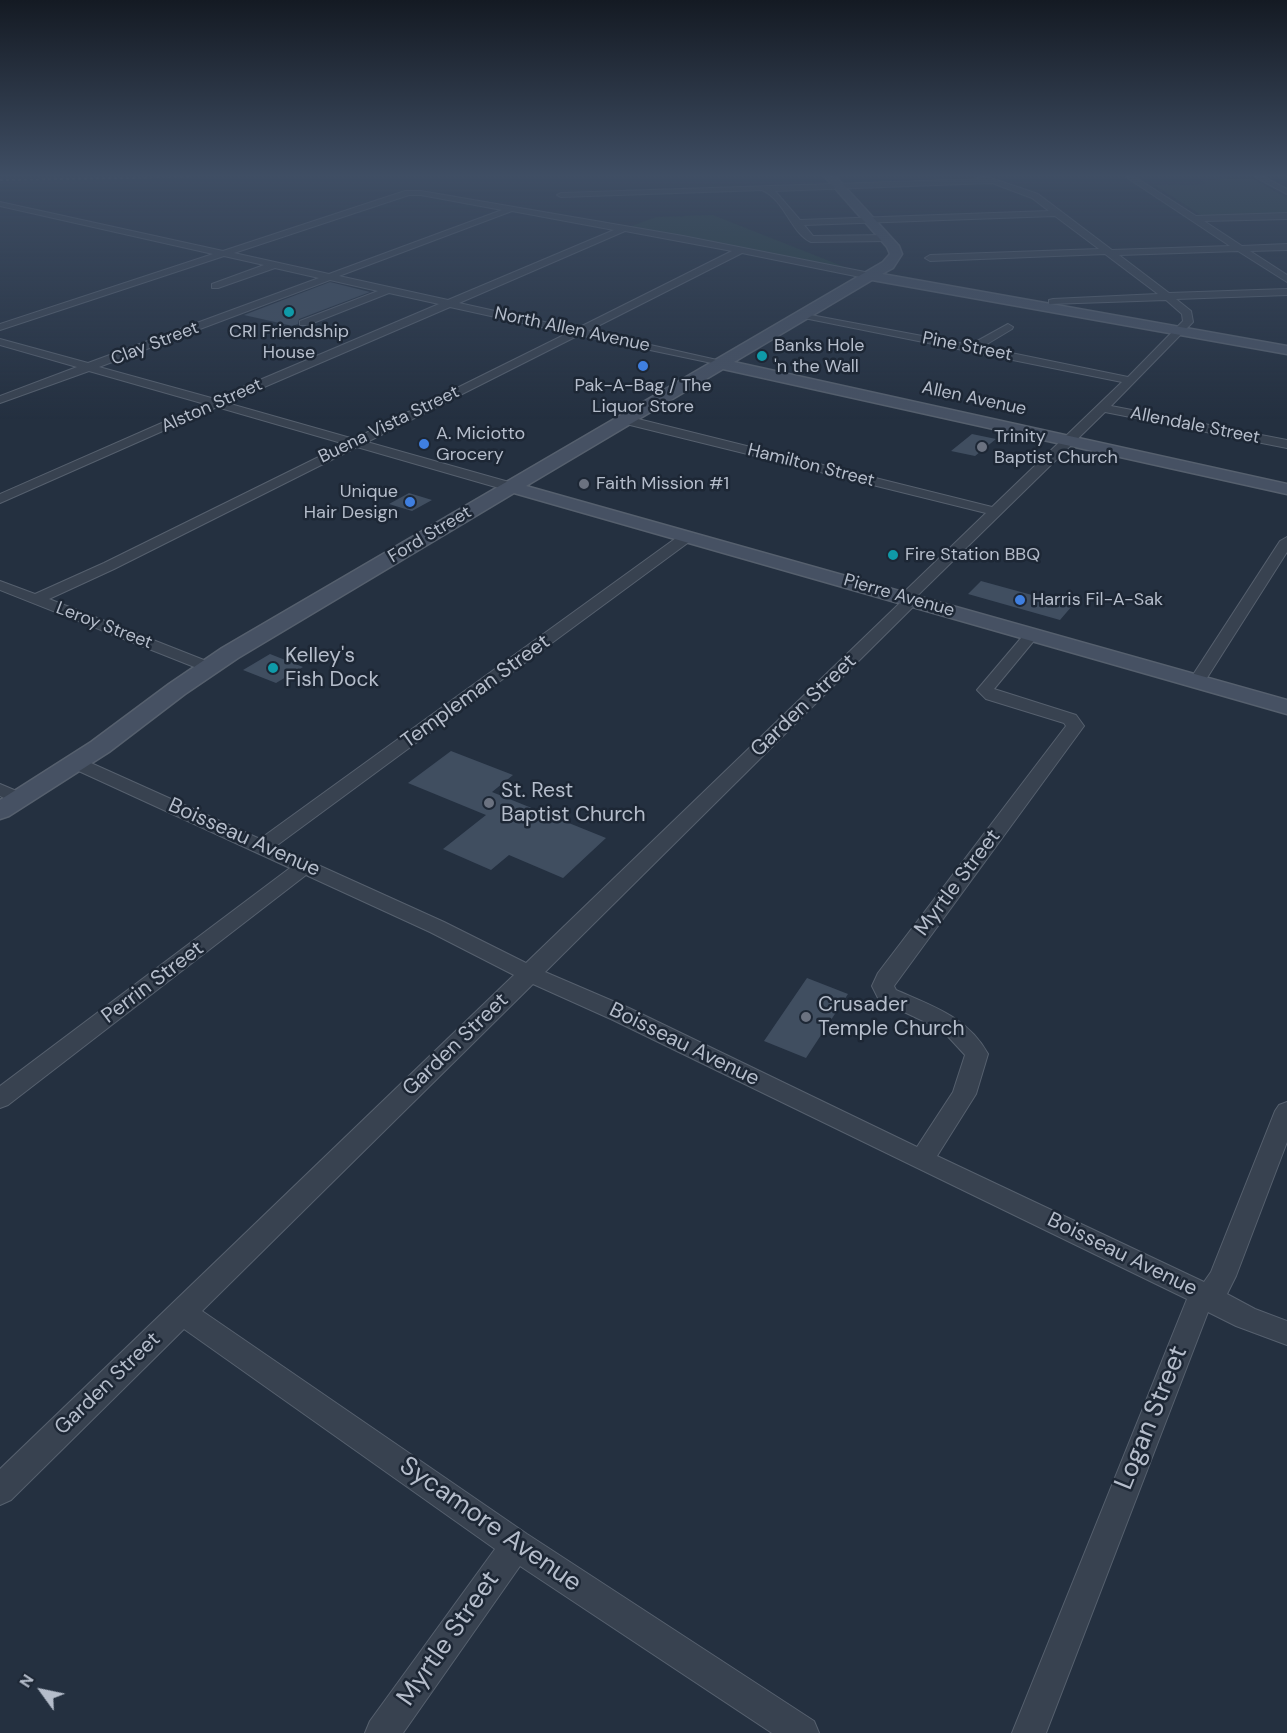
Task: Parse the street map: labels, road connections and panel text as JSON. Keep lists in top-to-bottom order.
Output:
{
  "streets": {
    "main road": ["Allen Avenue", "Ford Street", "Pierre Avenue"],
    "street": [
      "North Allen Avenue",
      "Clay Street",
      "Pine Street",
      "Alston Street",
      "Buena Vista Street",
      "Allendale Street",
      "Hamilton Street",
      "Leroy Street",
      "Templeman Street",
      "Garden Street",
      "Boisseau Avenue",
      "Myrtle Street",
      "Perrin Street",
      "Logan Street",
      "Sycamore Avenue"
    ]
  },
  "crossings": [
    ["North Allen Avenue", "Clay Street"],
    ["North Allen Avenue", "Allen Avenue"],
    ["North Allen Avenue", "Alston Street"],
    ["North Allen Avenue", "Buena Vista Street"],
    ["North Allen Avenue", "Ford Street"],
    ["Pine Street", "Ford Street"],
    ["Pine Street", "Garden Street"],
    ["Allen Avenue", "Ford Street"],
    ["Allen Avenue", "Garden Street"],
    ["Buena Vista Street", "Leroy Street"],
    ["Allendale Street", "Garden Street"],
    ["Hamilton Street", "Ford Street"],
    ["Hamilton Street", "Garden Street"],
    ["Ford Street", "Pierre Avenue"],
    ["Ford Street", "Leroy Street"],
    ["Ford Street", "Boisseau Avenue"],
    ["Pierre Avenue", "Templeman Street"],
    ["Pierre Avenue", "Garden Street"],
    ["Pierre Avenue", "Myrtle Street"],
    ["Templeman Street", "Boisseau Avenue"],
    ["Garden Street", "Boisseau Avenue"],
    ["Garden Street", "Sycamore Avenue"],
    ["Boisseau Avenue", "Myrtle Street"],
    ["Boisseau Avenue", "Perrin Street"],
    ["Boisseau Avenue", "Logan Street"],
    ["Myrtle Street", "Sycamore Avenue"]
  ],
  "places": [
    "CRI Friendship House",
    "Banks Hole 'n the Wall",
    "Pak-A-Bag / The Liquor Store",
    "A. Miciotto Grocery",
    "Trinity Baptist Church",
    "Faith Mission #1",
    "Unique Hair Design",
    "Fire Station BBQ",
    "Harris Fil-A-Sak",
    "Kelley's Fish Dock",
    "St. Rest Baptist Church",
    "Crusader Temple Church"
  ],
  "north": "top left"
}
